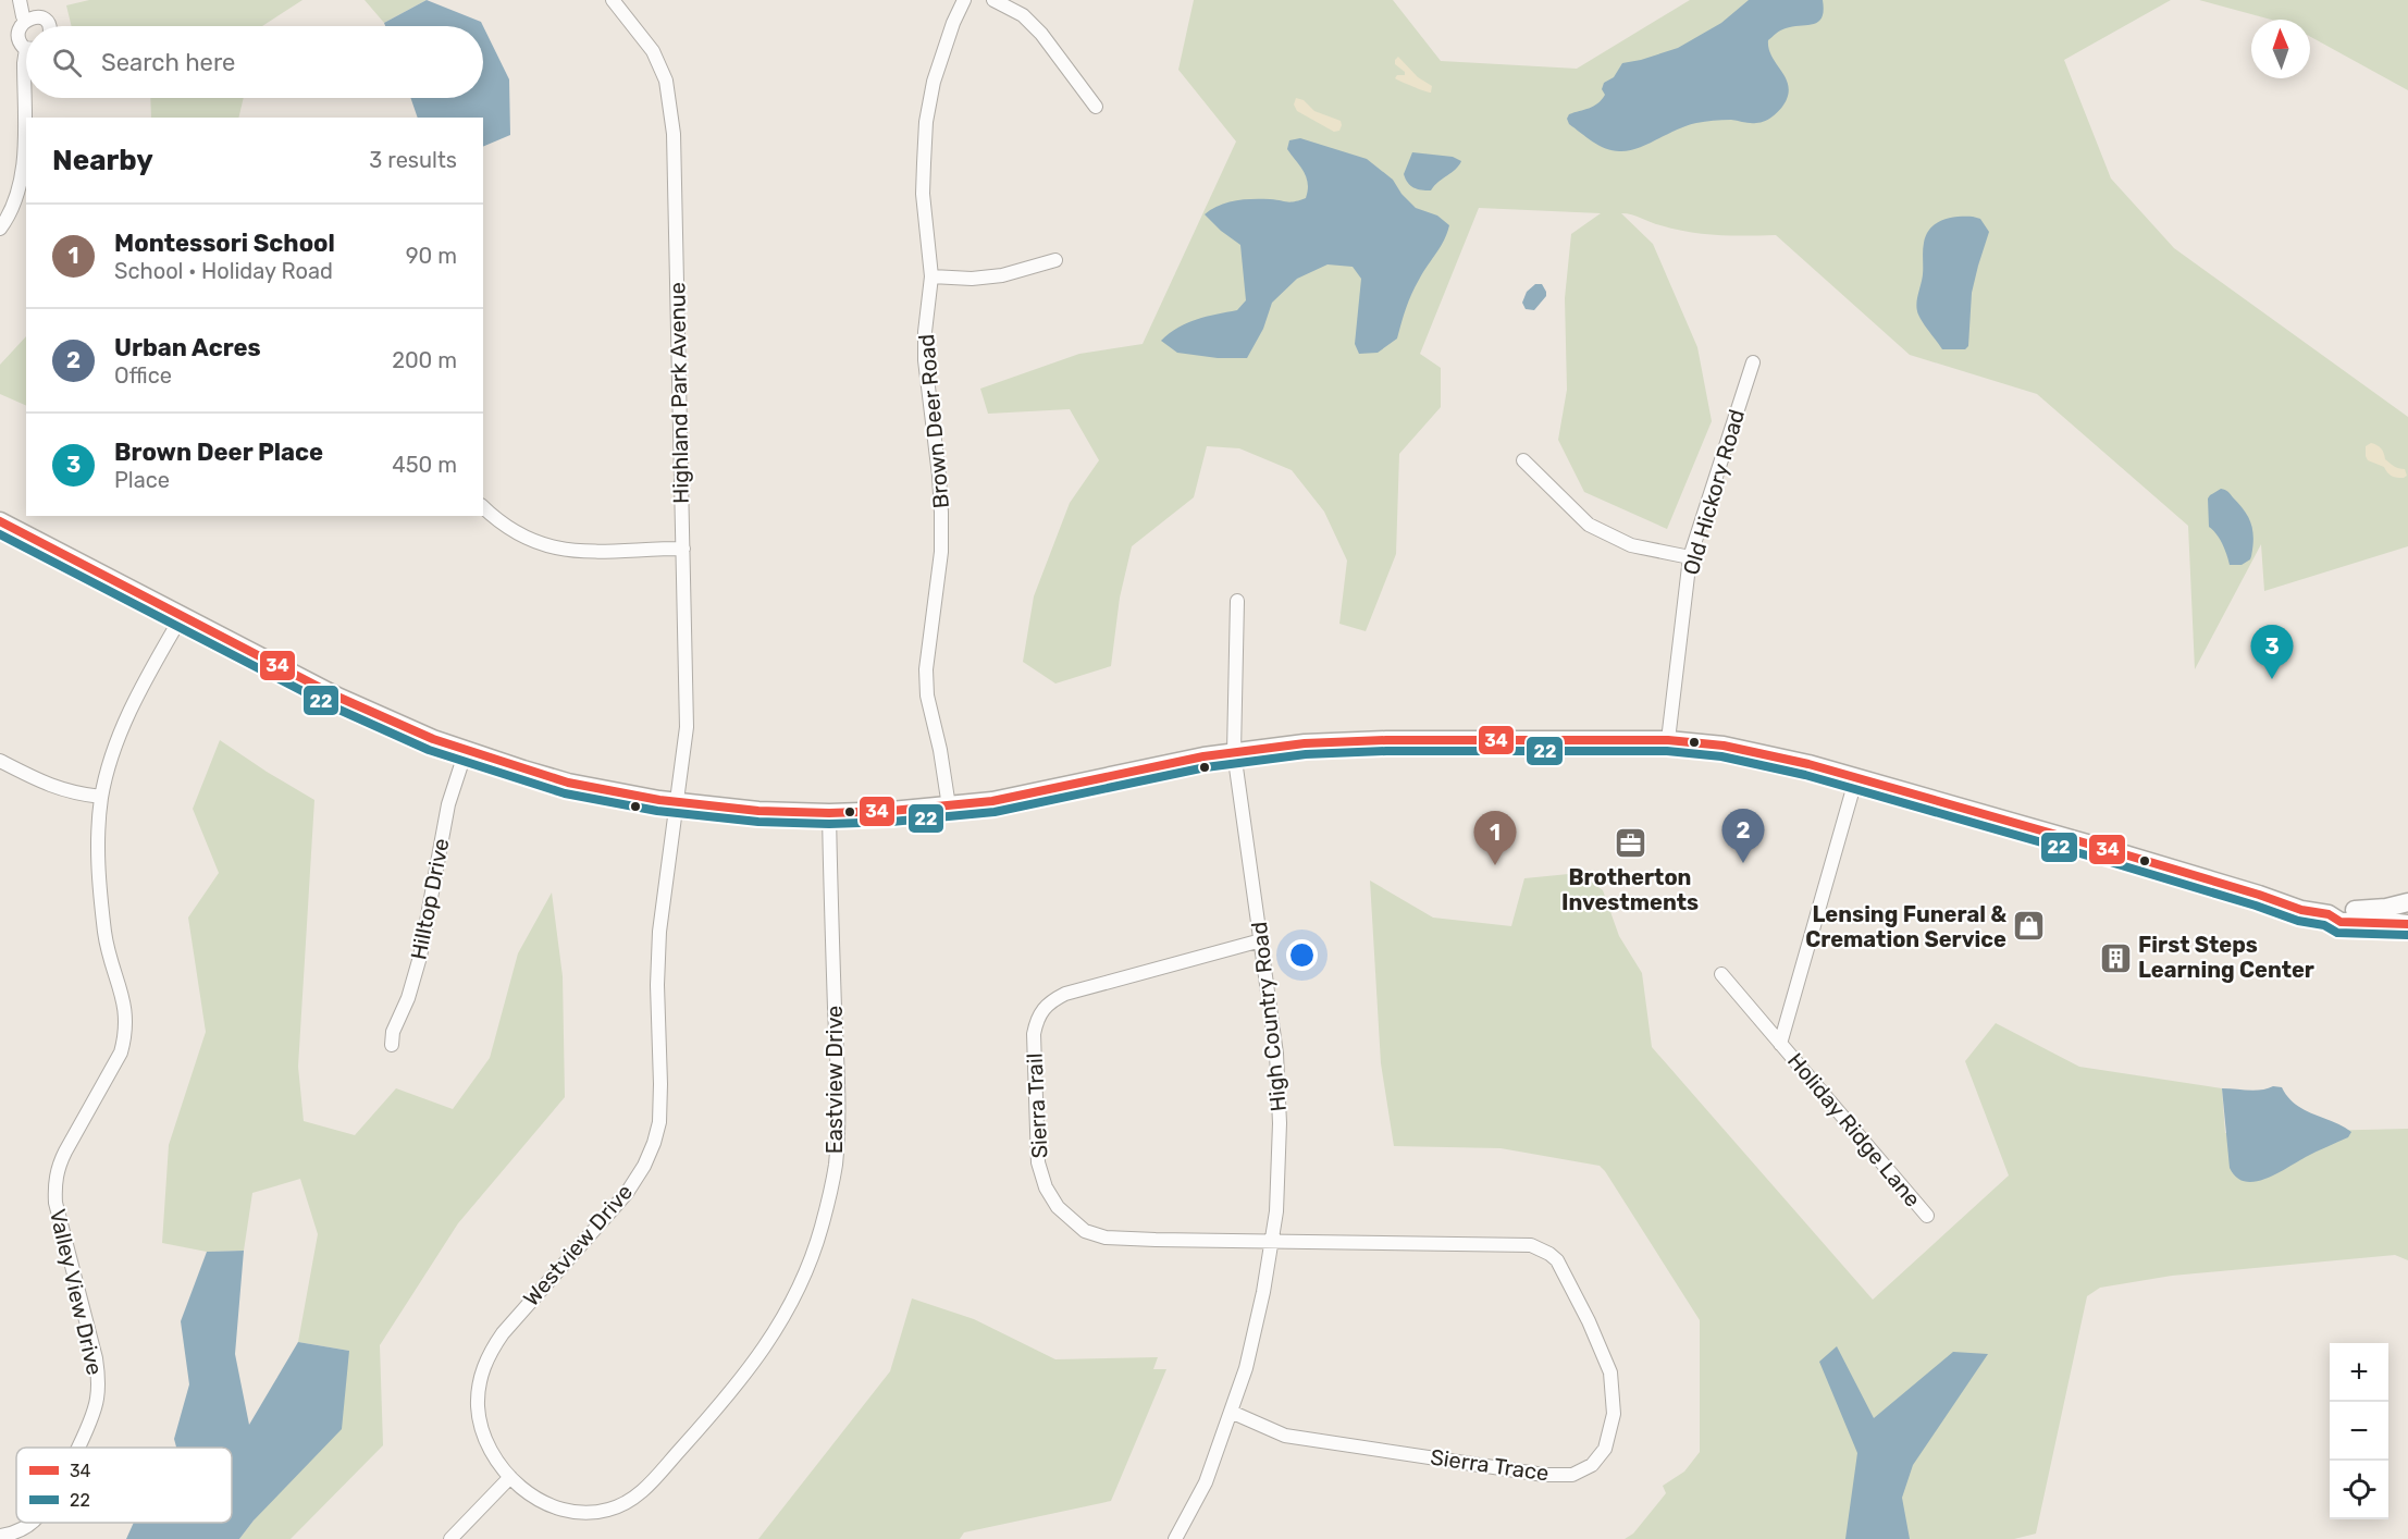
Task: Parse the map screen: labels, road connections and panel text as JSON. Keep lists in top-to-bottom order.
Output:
{
  "streets": {
    "street": [
      "Highland Park Avenue",
      "Brown Deer Road",
      "Old Hickory Road",
      "Hilltop Drive",
      "High Country Road",
      "Eastview Drive",
      "Sierra Trail",
      "Holiday Ridge Lane",
      "Westview Drive",
      "Valley View Drive",
      "Sierra Trace"
    ]
  },
  "crossings": [
    ["Highland Park Avenue", "Westview Drive"],
    ["High Country Road", "Sierra Trail"],
    ["High Country Road", "Sierra Trace"],
    ["Eastview Drive", "Westview Drive"],
    ["Sierra Trail", "Sierra Trace"]
  ],
  "places": {
    "office": ["Brotherton Investments"],
    "shop": ["Lensing Funeral & Cremation Service"],
    "building": ["First Steps Learning Center"]
  },
  "lines": ["transit line 34", "transit line 22"],
  "legend": ["34", "22"],
  "north": "top",
  "page": {
    "search": "Search here",
    "heading": ["Nearby", "3 results"],
    "list": [
      {
        "mark": "1",
        "name": "Montessori School",
        "note": "School · Holiday Road",
        "value": "90 m"
      },
      {
        "mark": "2",
        "name": "Urban Acres",
        "note": "Office",
        "value": "200 m"
      },
      {
        "mark": "3",
        "name": "Brown Deer Place",
        "note": "Place",
        "value": "450 m"
      }
    ],
    "pins": ["3", "2", "1"],
    "map_buttons": ["+", "−"]
  }
}
